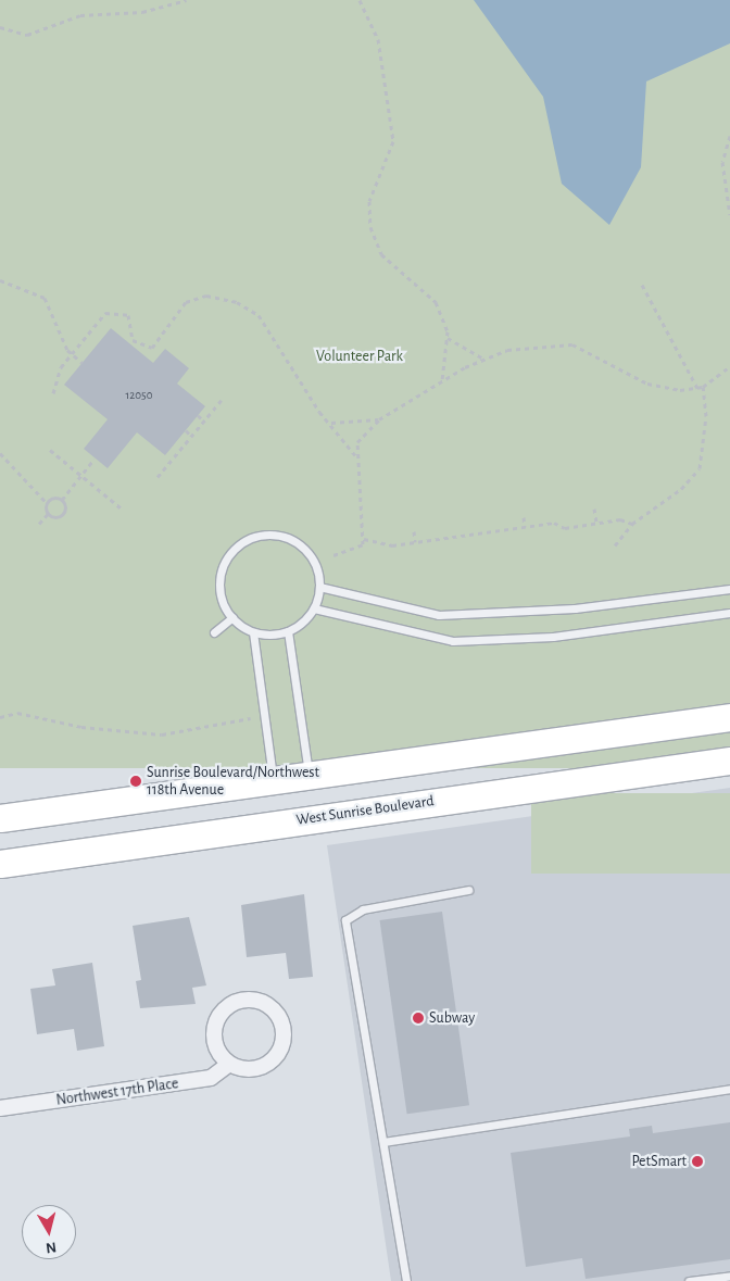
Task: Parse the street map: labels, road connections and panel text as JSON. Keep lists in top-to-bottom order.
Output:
{
  "streets": {
    "highway": ["West Sunrise Boulevard"],
    "street": ["Northwest 17th Place"]
  },
  "parks": ["Volunteer Park"],
  "places": ["Sunrise Boulevard/Northwest 118th Avenue", "Subway", "PetSmart"],
  "house_numbers": ["12050"],
  "north": "bottom"
}
